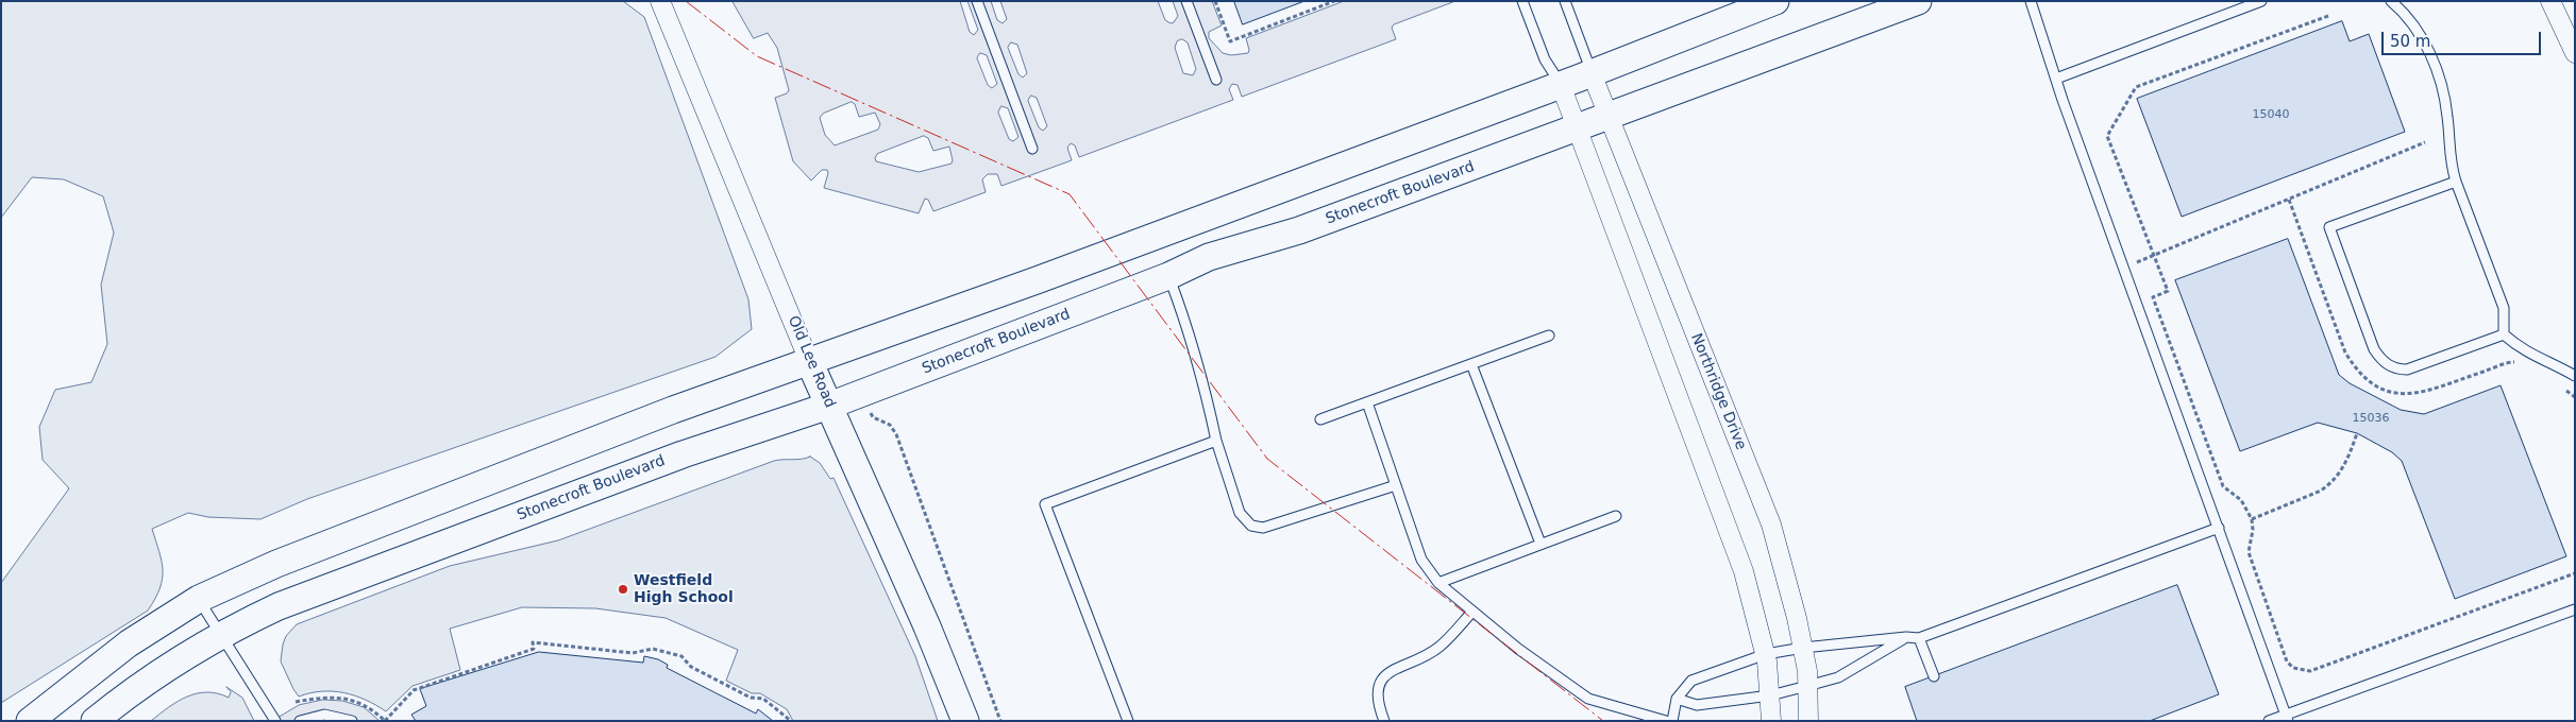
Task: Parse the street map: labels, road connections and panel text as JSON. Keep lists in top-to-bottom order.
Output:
{
  "streets": {
    "main road": ["Stonecroft Boulevard", "Old Lee Road"],
    "street": ["Northridge Drive"]
  },
  "crossings": [
    ["Stonecroft Boulevard", "Old Lee Road"],
    ["Stonecroft Boulevard", "Northridge Drive"]
  ],
  "places": ["Westfield High School"],
  "house_numbers": ["15040", "15036"],
  "scale_bar": "50 m"
}
